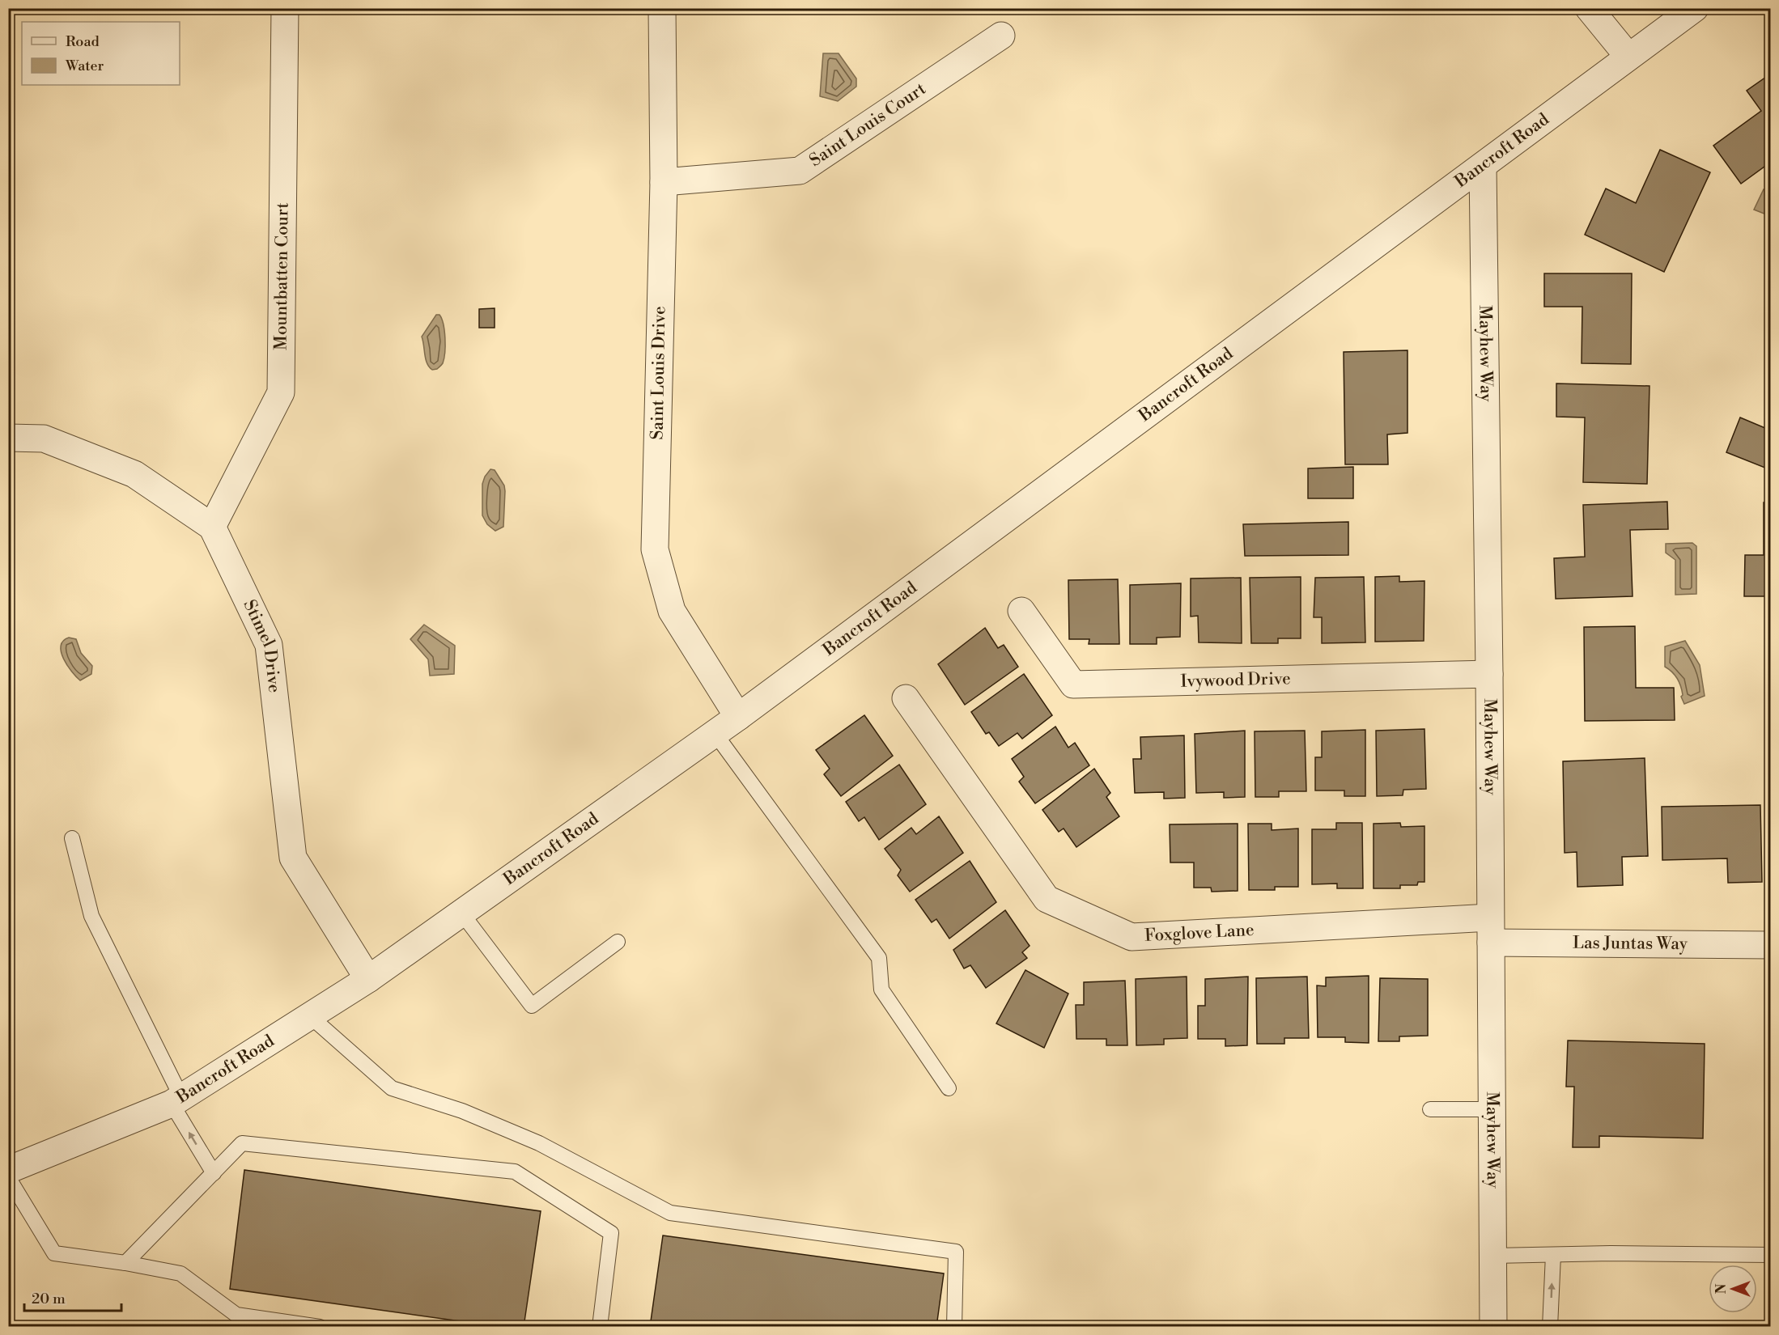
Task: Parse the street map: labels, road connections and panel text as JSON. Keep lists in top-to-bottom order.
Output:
{
  "streets": {
    "street": [
      "Saint Louis Court",
      "Bancroft Road",
      "Mountbatten Court",
      "Mayhew Way",
      "Saint Louis Drive",
      "Stimel Drive",
      "Ivywood Drive",
      "Foxglove Lane",
      "Las Juntas Way"
    ]
  },
  "crossings": [
    ["Saint Louis Court", "Saint Louis Drive"],
    ["Bancroft Road", "Mayhew Way"],
    ["Bancroft Road", "Saint Louis Drive"],
    ["Bancroft Road", "Stimel Drive"],
    ["Mountbatten Court", "Stimel Drive"],
    ["Mayhew Way", "Ivywood Drive"],
    ["Mayhew Way", "Foxglove Lane"],
    ["Mayhew Way", "Las Juntas Way"],
    ["Foxglove Lane", "Las Juntas Way"]
  ],
  "legend": ["Road", "Water"],
  "scale_bar": "20 m",
  "north": "left"
}
